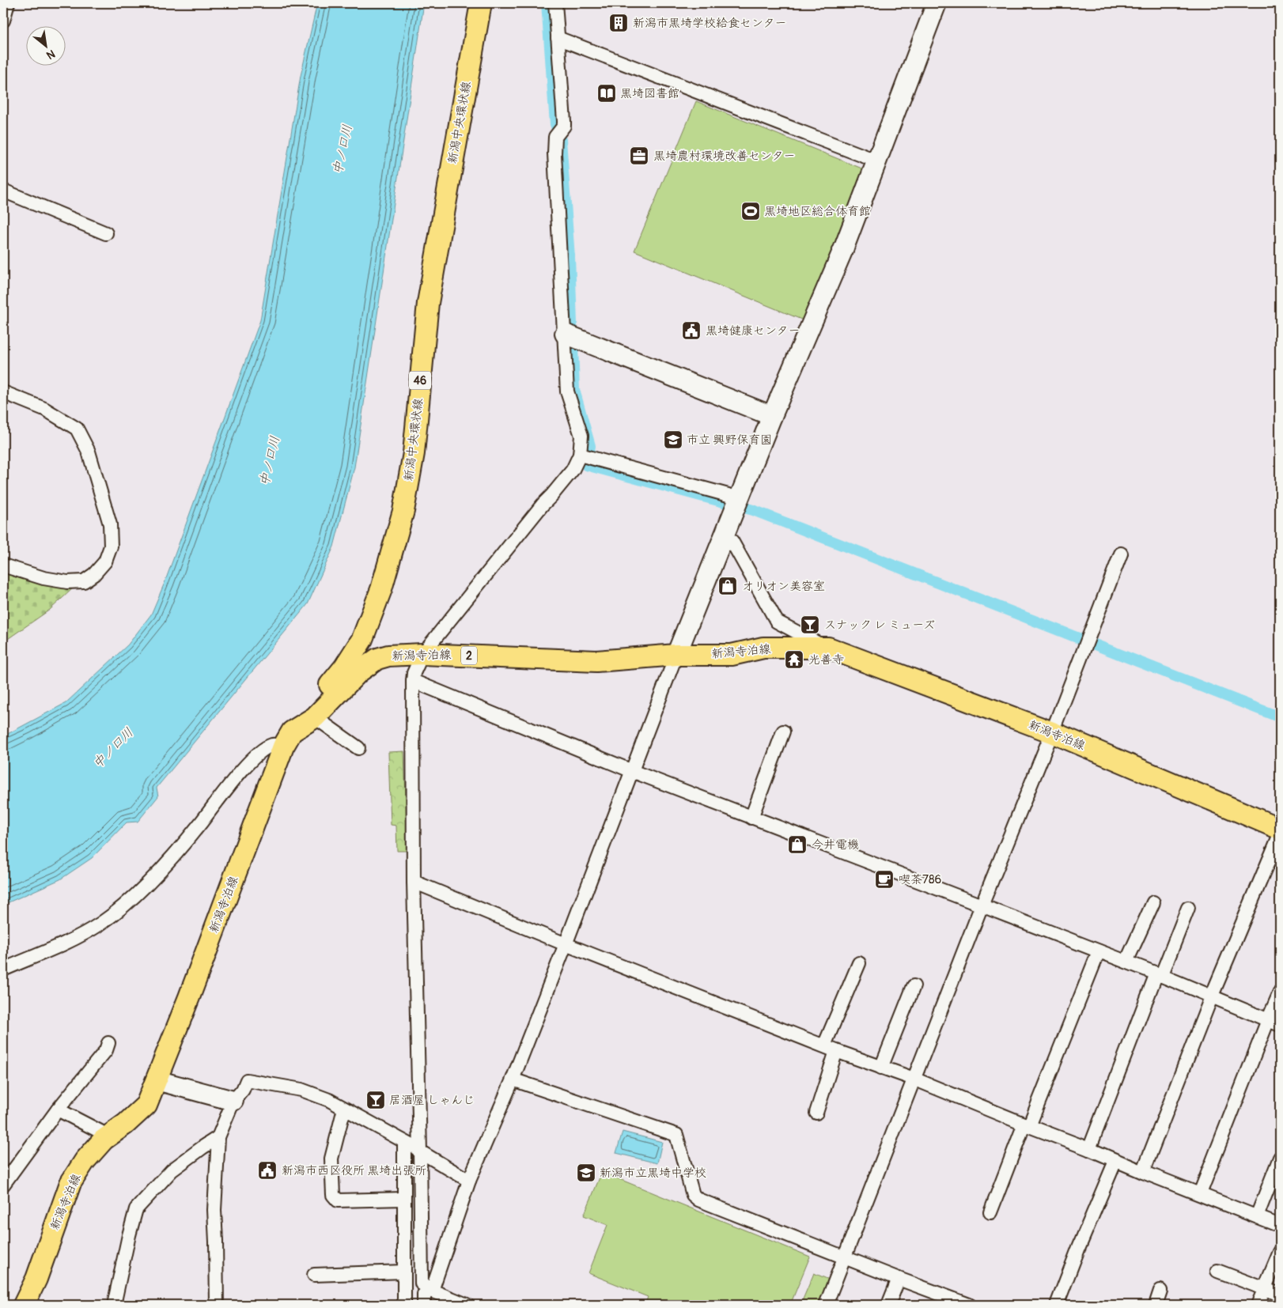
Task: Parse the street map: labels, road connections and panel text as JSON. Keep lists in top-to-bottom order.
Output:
{
  "streets": {
    "main road": [
      "新潟中央環状線",
      "46",
      "新潟寺泊線",
      "2"
    ]
  },
  "crossings": [
    ["新潟中央環状線", "新潟寺泊線"]
  ],
  "water": ["中ノ口川"],
  "places": {
    "building": ["新潟市黒埼学校給食センター"],
    "library": ["黒埼図書館"],
    "office": ["黒埼農村環境改善センター"],
    "sports": ["黒埼地区総合体育館"],
    "public building": ["黒埼健康センター", "新潟市西区役所 黒埼出張所"],
    "school or university": ["市立 興野保育園", "新潟市立黒埼中学校"],
    "shop": ["オリオン美容室", "今井電機"],
    "bar": ["スナック レ ミューズ", "居酒屋 しゃんじ"],
    "temple": ["光善寺"],
    "cafe": ["喫茶786"]
  },
  "north": "bottom right"
}
